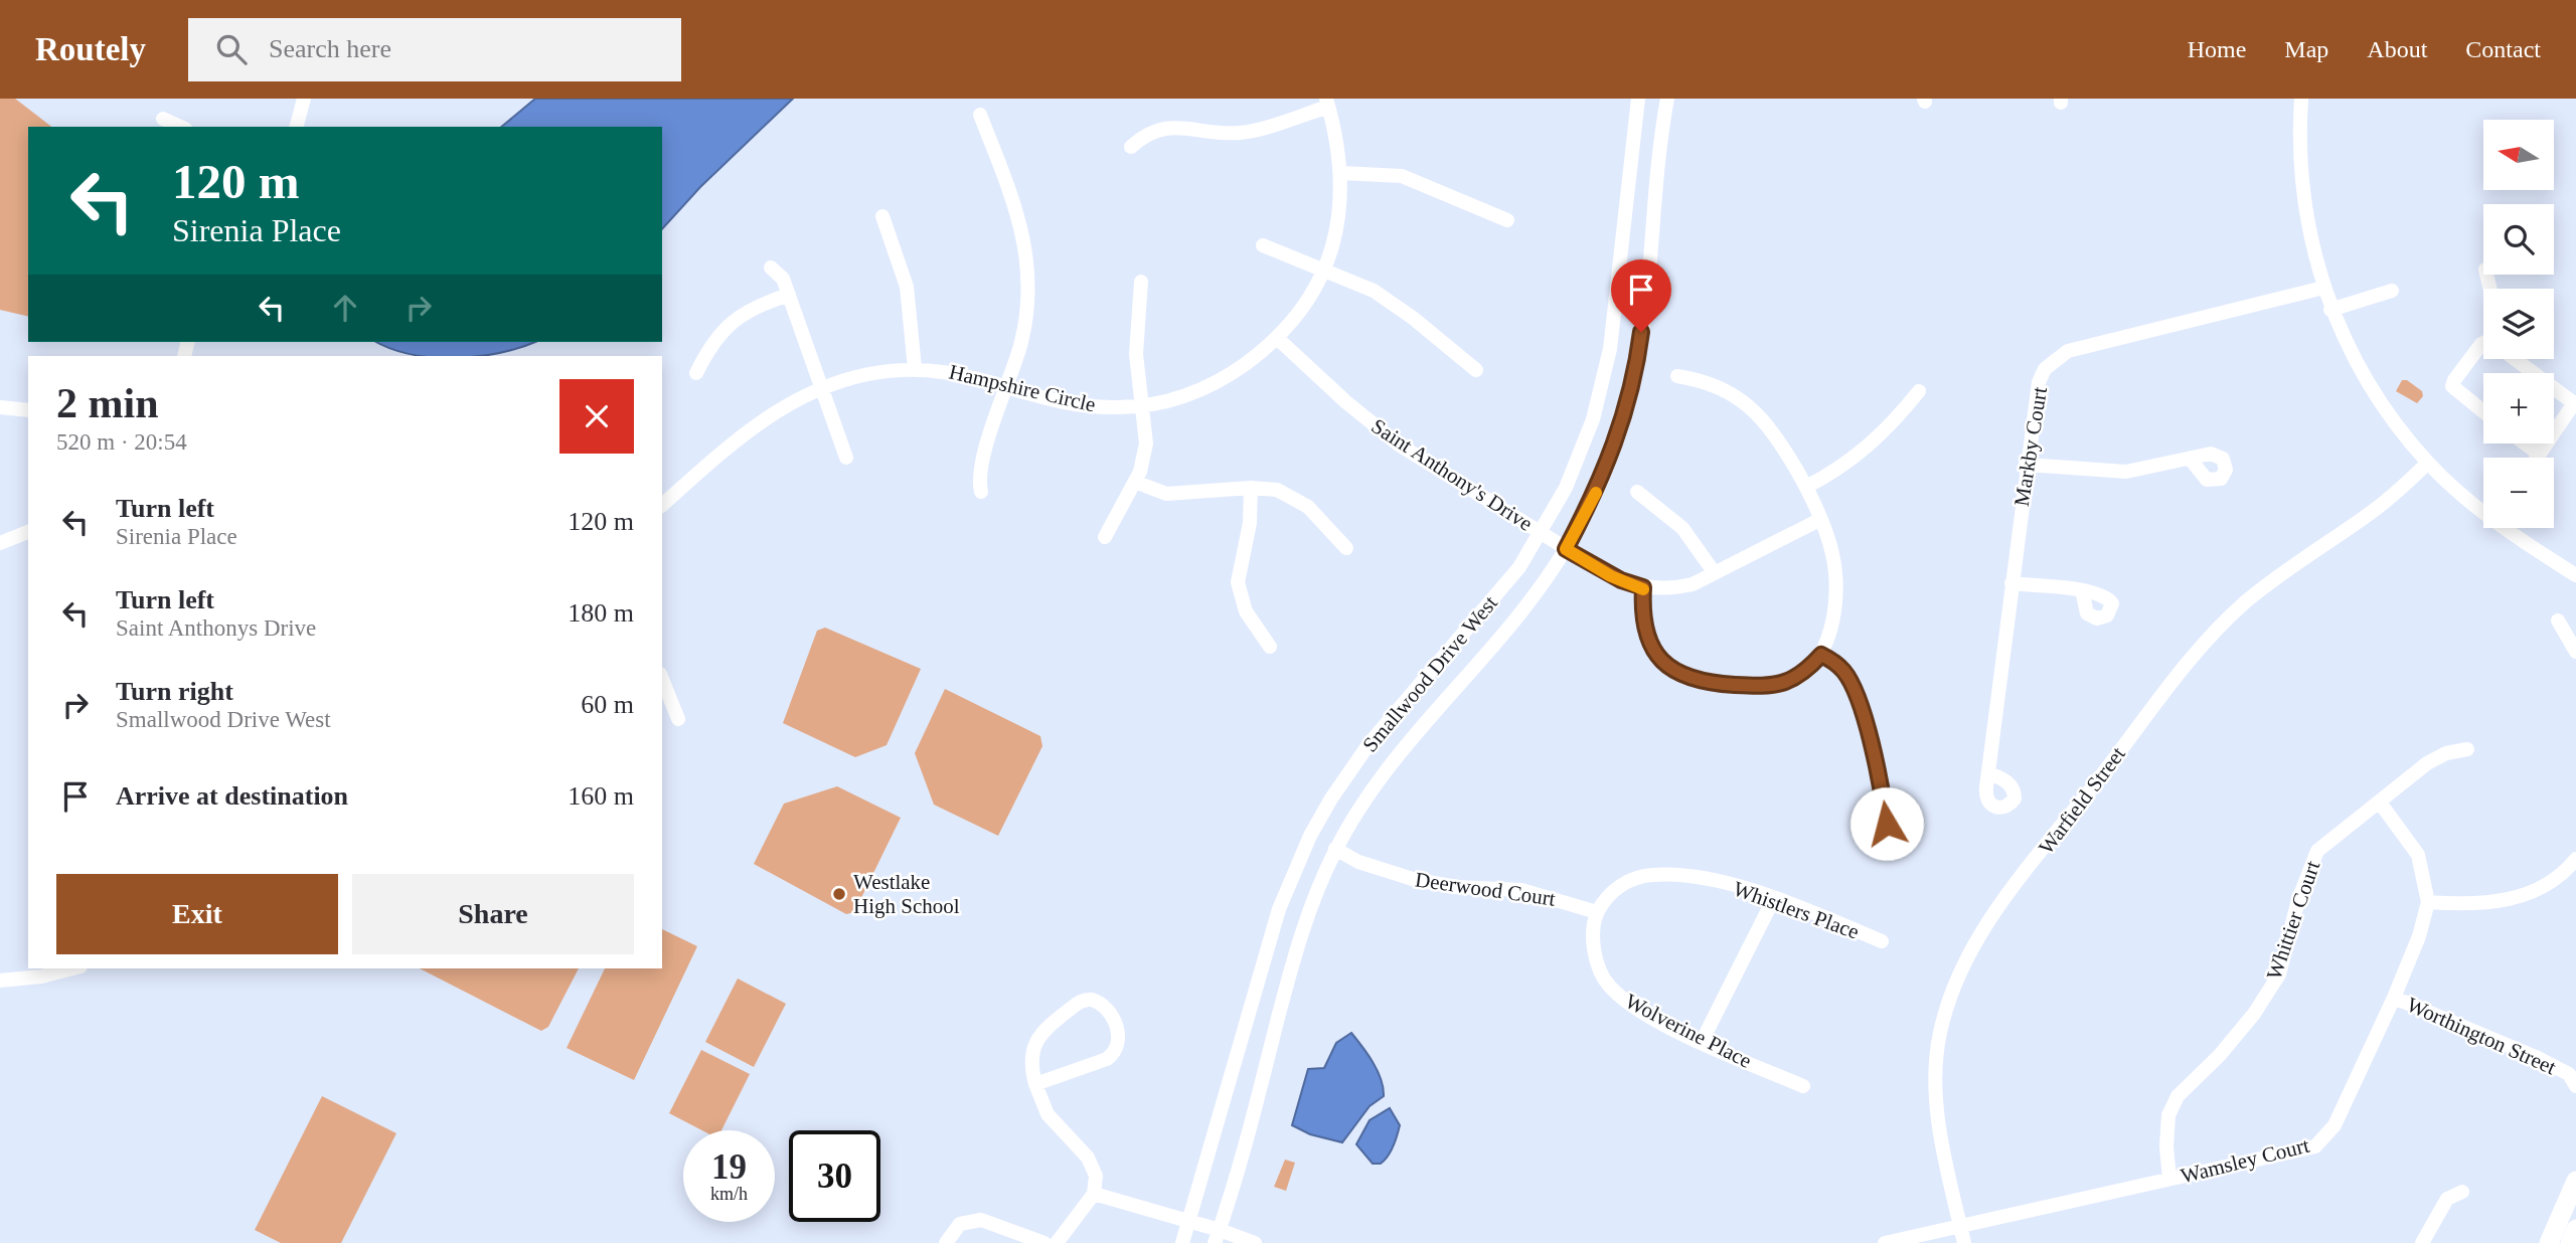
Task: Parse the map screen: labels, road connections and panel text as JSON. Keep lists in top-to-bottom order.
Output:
{
  "streets": {
    "street": [
      "Hampshire Circle",
      "Markby Court",
      "Saint Anthony's Drive",
      "Smallwood Drive West",
      "Warfield Street",
      "Deerwood Court",
      "Whistlers Place",
      "Whittier Court",
      "Wolverine Place",
      "Worthington Street",
      "Wamsley Court"
    ]
  },
  "crossings": [
    ["Hampshire Circle", "Saint Anthony's Drive"],
    ["Saint Anthony's Drive", "Smallwood Drive West"],
    ["Smallwood Drive West", "Deerwood Court"],
    ["Warfield Street", "Wamsley Court"],
    ["Deerwood Court", "Whistlers Place"],
    ["Deerwood Court", "Wolverine Place"],
    ["Whistlers Place", "Wolverine Place"],
    ["Whittier Court", "Wamsley Court"],
    ["Worthington Street", "Wamsley Court"]
  ],
  "places": ["Westlake High School"],
  "north": "left",
  "page": {
    "header": "Routely",
    "search": "Search here",
    "nav": [
      "Home",
      "Map",
      "About",
      "Contact"
    ],
    "map_buttons": ["+", "−"],
    "turn": ["120 m", "Sirenia Place"],
    "heading": ["2 min", "520 m · 20:54"],
    "list": [
      {
        "name": "Turn left",
        "note": "Sirenia Place",
        "value": "120 m"
      },
      {
        "name": "Turn left",
        "note": "Saint Anthonys Drive",
        "value": "180 m"
      },
      {
        "name": "Turn right",
        "note": "Smallwood Drive West",
        "value": "60 m"
      },
      {
        "name": "Arrive at destination",
        "value": "160 m"
      }
    ],
    "buttons": ["Exit", "Share"],
    "speed": "19 km/h",
    "limit": "30"
  }
}
